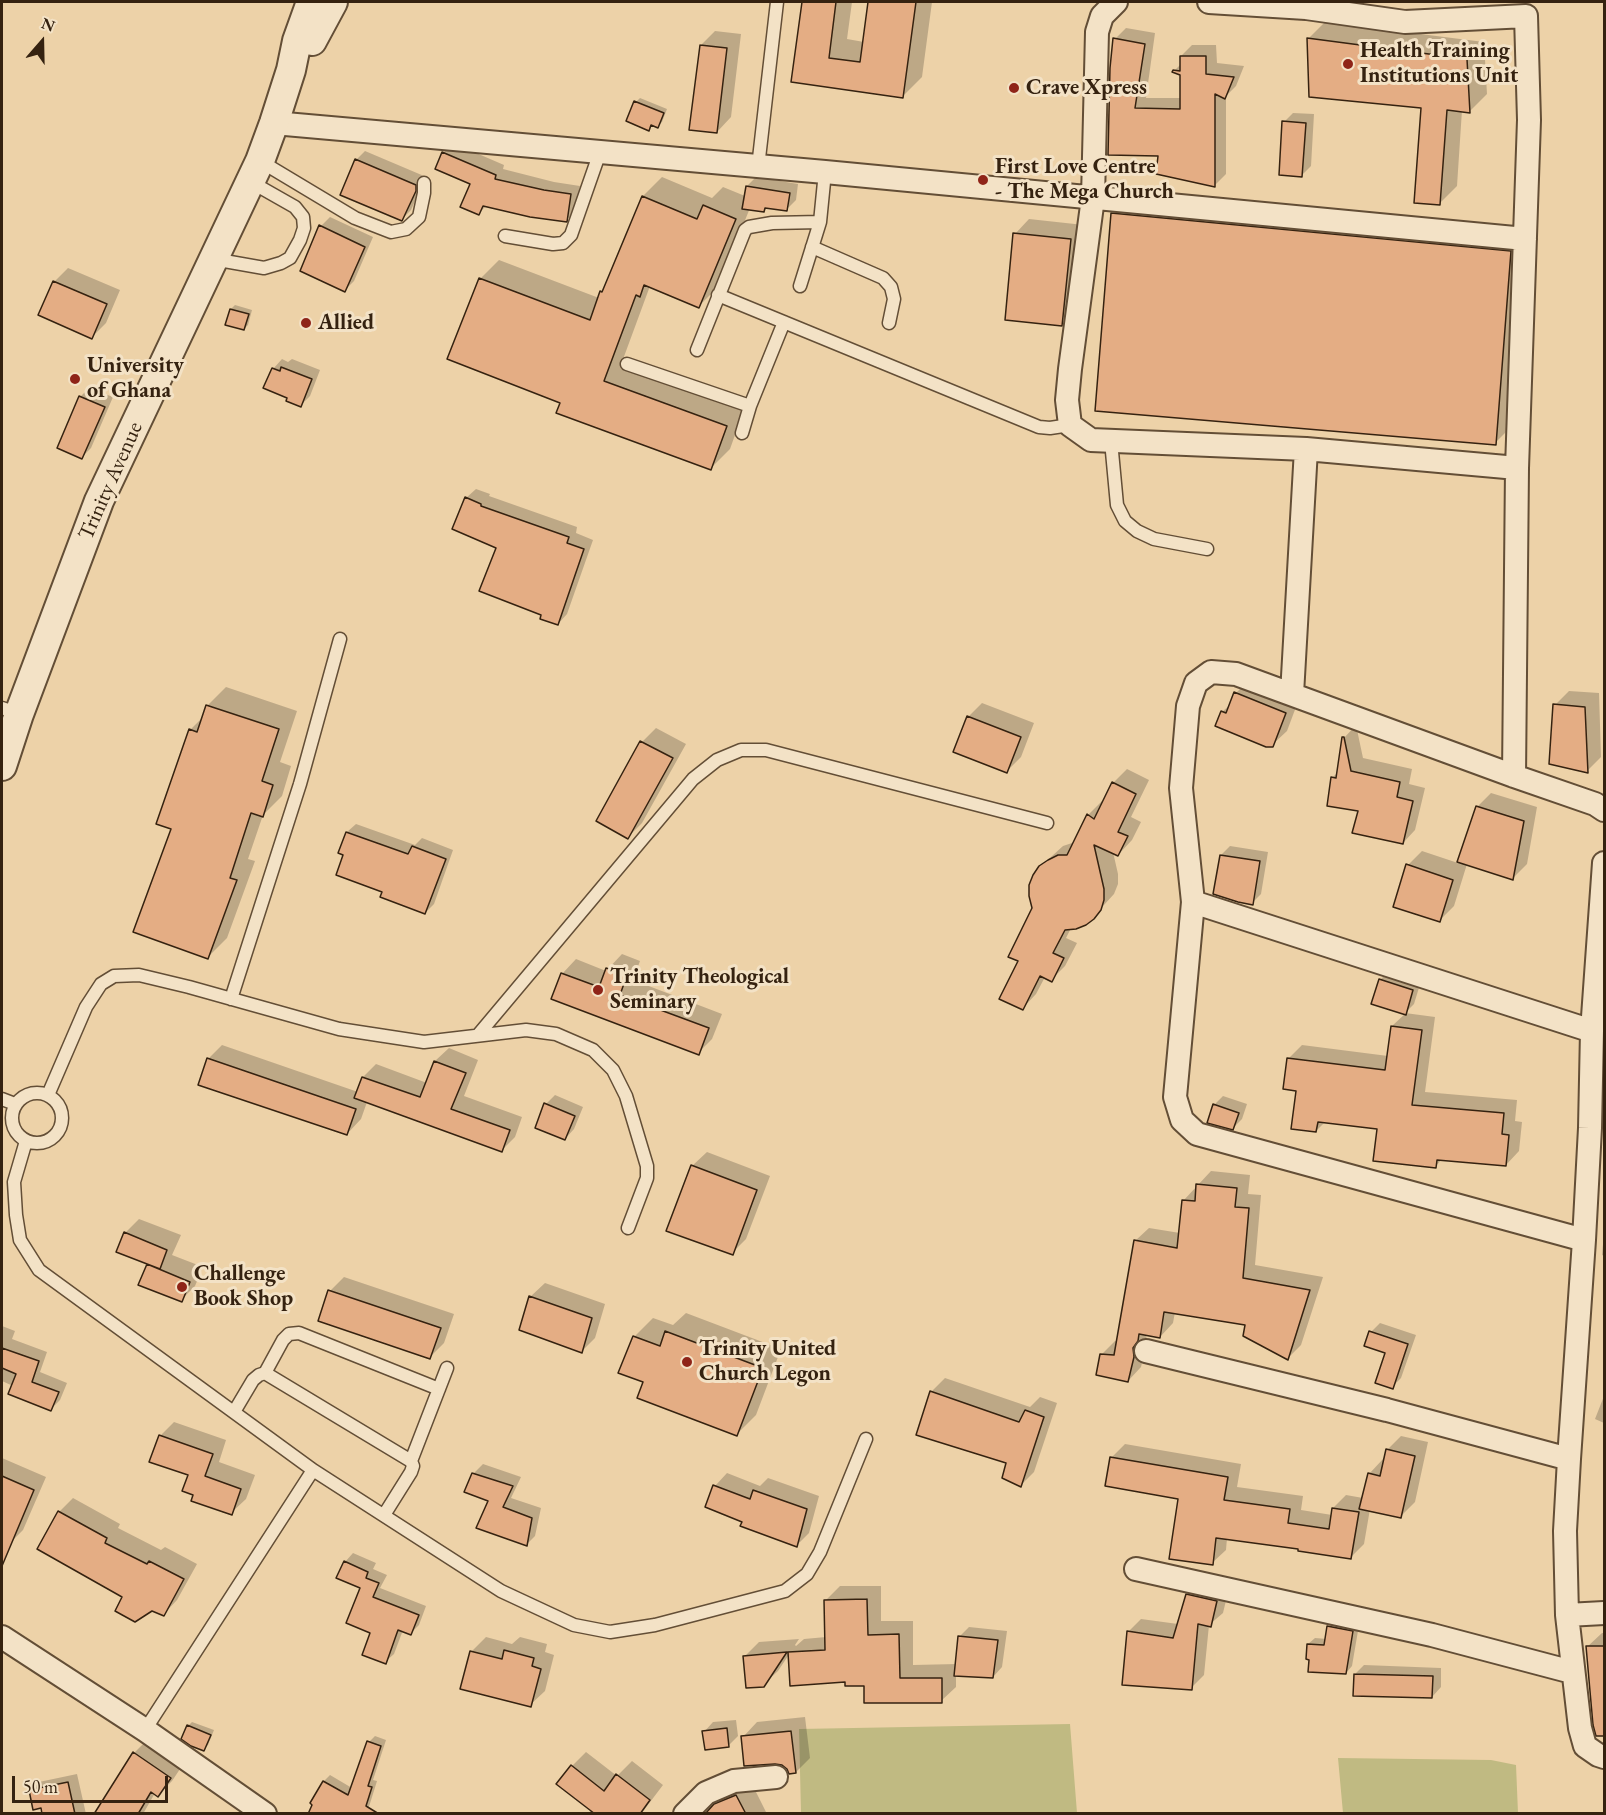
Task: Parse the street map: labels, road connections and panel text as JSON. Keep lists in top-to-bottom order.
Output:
{
  "streets": {
    "street": ["Trinity Avenue"]
  },
  "places": [
    "Health Training Institutions Unit",
    "Crave Xpress",
    "First Love Centre - The Mega Church",
    "Allied",
    "University of Ghana",
    "Trinity Theological Seminary",
    "Challenge Book Shop",
    "Trinity United Church Legon"
  ],
  "scale_bar": "50 m",
  "north": "top"
}
